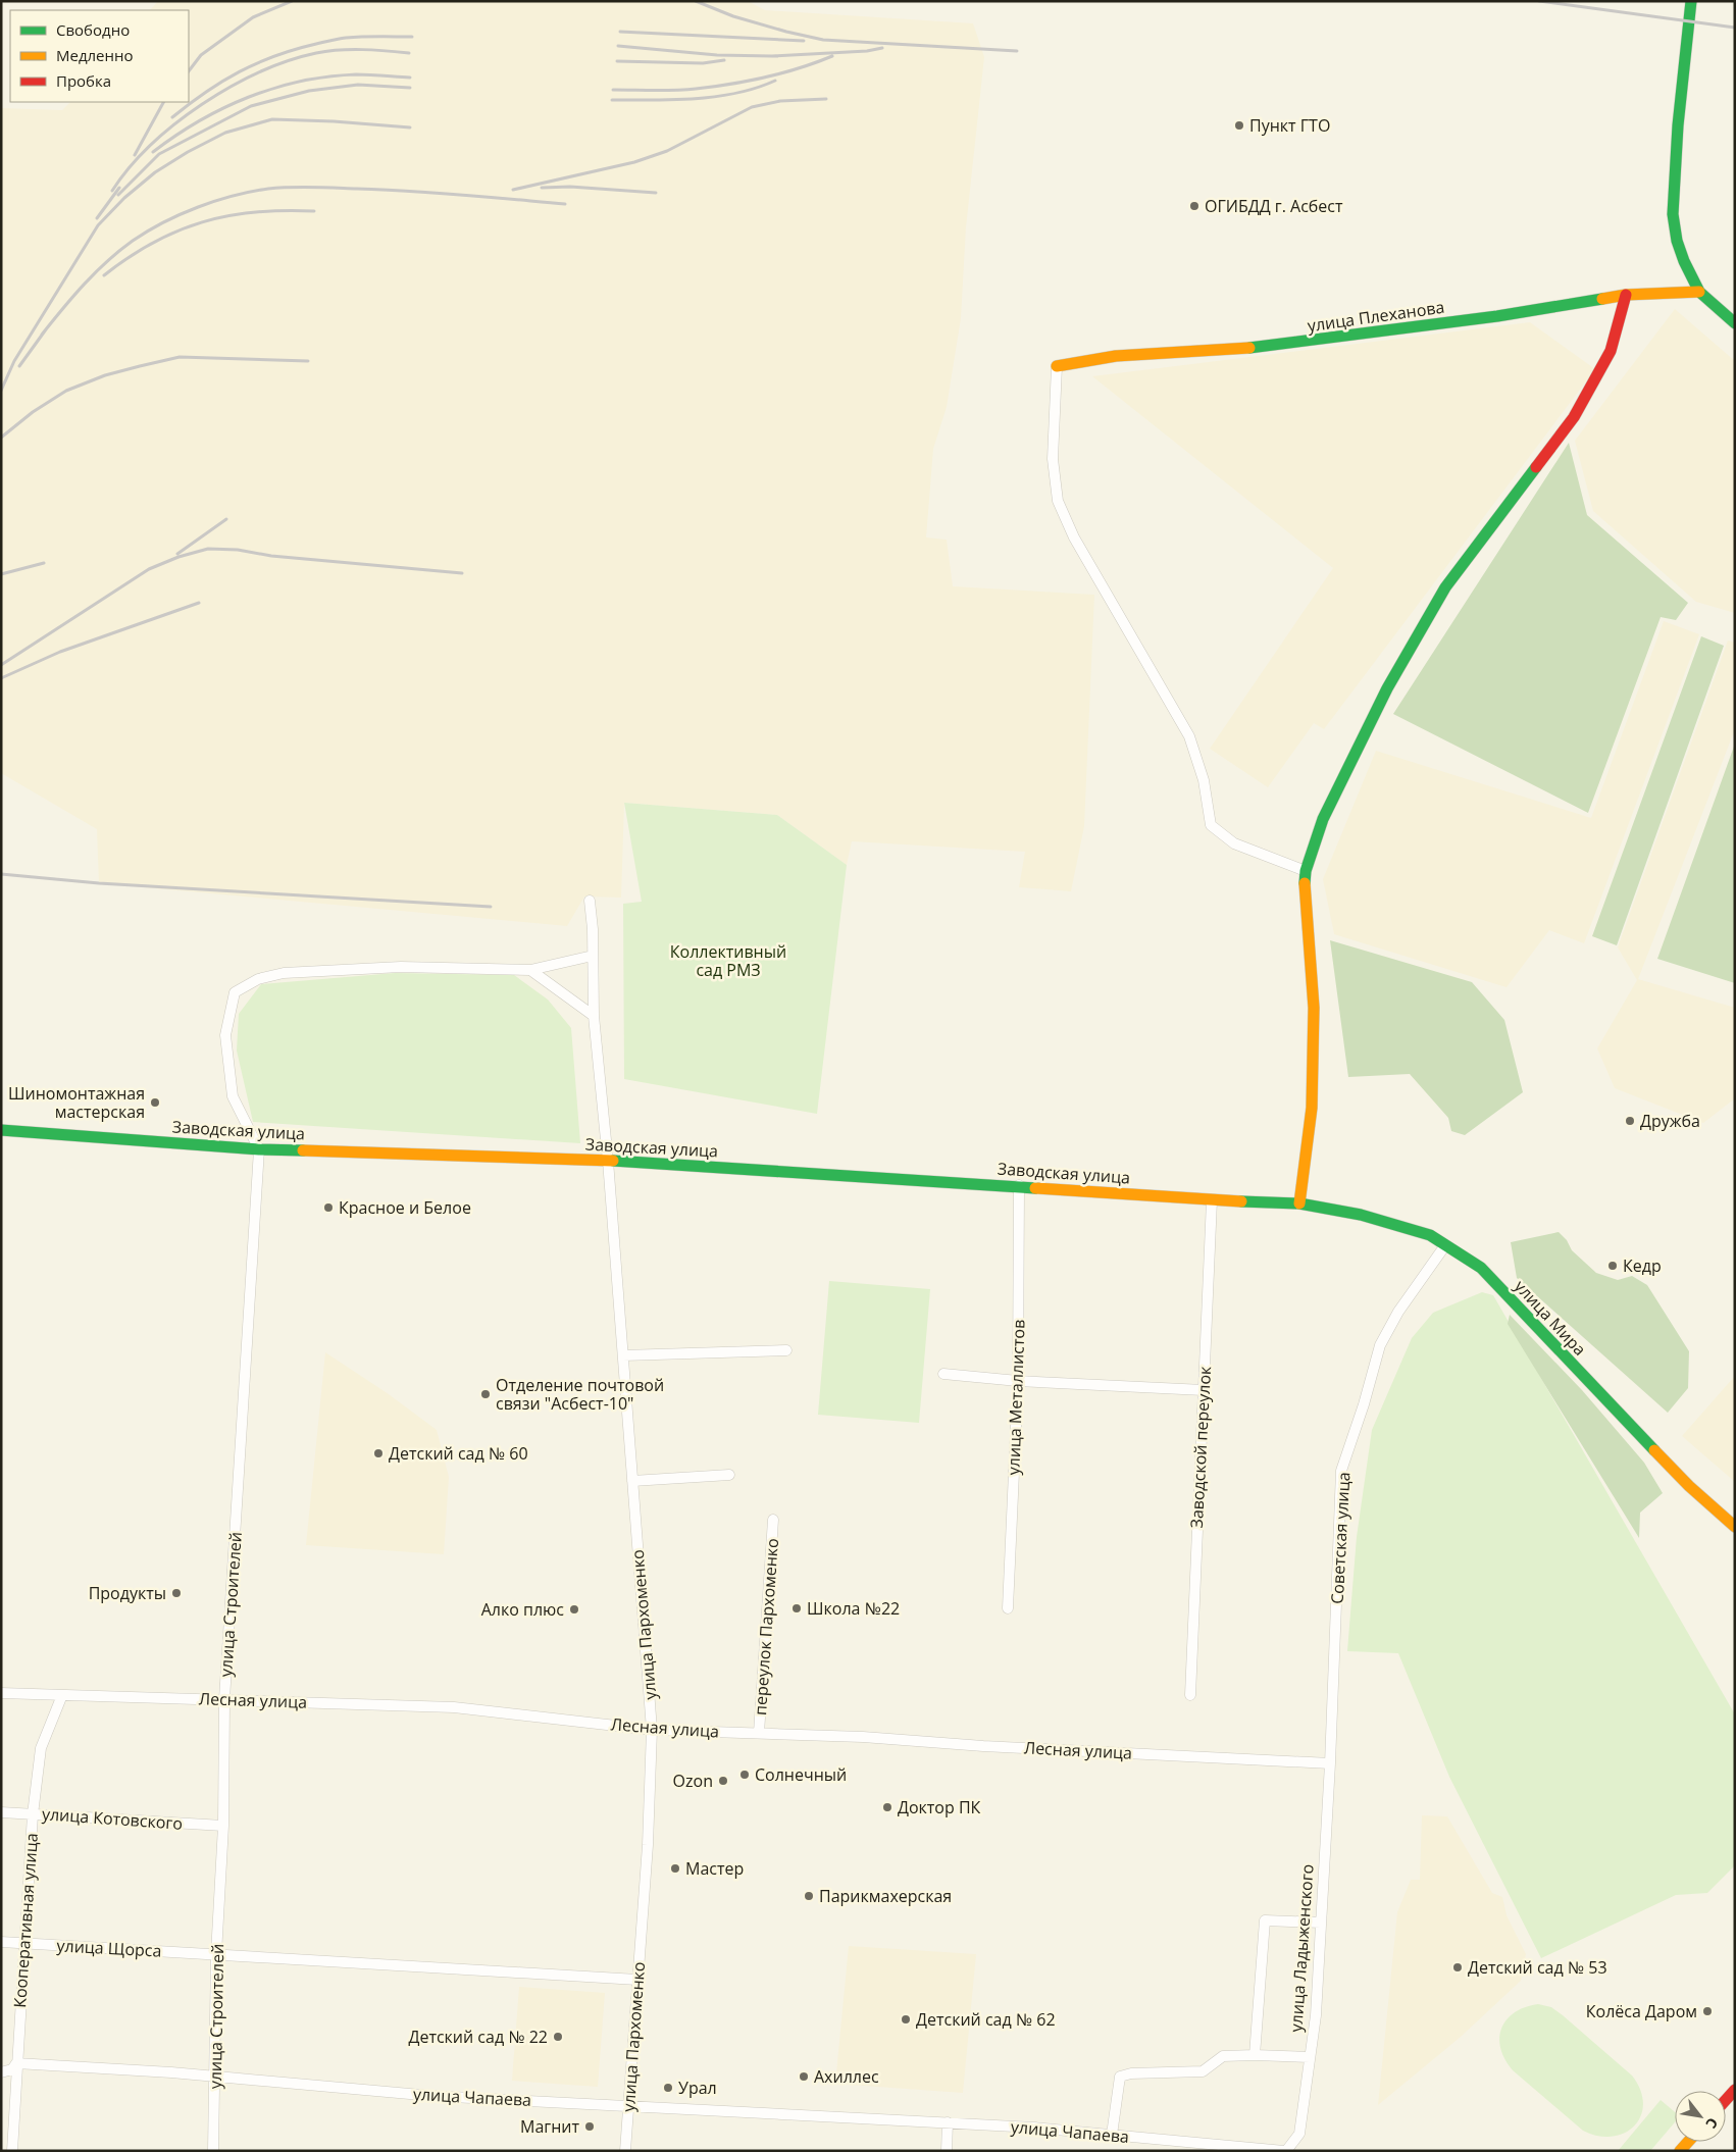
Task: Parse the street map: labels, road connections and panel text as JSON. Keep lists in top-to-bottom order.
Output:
{
  "streets": {
    "street": [
      "улица Плеханова",
      "Заводская улица",
      "улица Мира",
      "улица Металлистов",
      "Заводской переулок",
      "Советская улица",
      "улица Строителей",
      "улица Пархоменко",
      "переулок Пархоменко",
      "Лесная улица",
      "улица Котовского",
      "Кооперативная улица",
      "улица Щорса",
      "улица Ладыженского",
      "улица Чапаева"
    ]
  },
  "crossings": [
    ["Заводская улица", "улица Мира"],
    ["Заводская улица", "улица Металлистов"],
    ["Заводская улица", "Заводской переулок"],
    ["Заводская улица", "улица Строителей"],
    ["Заводская улица", "улица Пархоменко"],
    ["улица Мира", "Советская улица"],
    ["Советская улица", "Лесная улица"],
    ["Советская улица", "улица Ладыженского"],
    ["улица Строителей", "Лесная улица"],
    ["улица Строителей", "улица Котовского"],
    ["улица Строителей", "улица Щорса"],
    ["улица Строителей", "улица Чапаева"],
    ["улица Пархоменко", "Лесная улица"],
    ["улица Пархоменко", "улица Щорса"],
    ["улица Пархоменко", "улица Чапаева"],
    ["переулок Пархоменко", "Лесная улица"],
    ["Лесная улица", "Кооперативная улица"],
    ["Лесная улица", "улица Ладыженского"],
    ["улица Котовского", "Кооперативная улица"],
    ["Кооперативная улица", "улица Щорса"],
    ["Кооперативная улица", "улица Чапаева"],
    ["улица Ладыженского", "улица Чапаева"]
  ],
  "parks": ["Коллективный сад РМЗ"],
  "places": [
    "Пункт ГТО",
    "ОГИБДД г. Асбест",
    "Шиномонтажная мастерская",
    "Дружба",
    "Красное и Белое",
    "Кедр",
    "Отделение почтовой связи \"Асбест-10\"",
    "Детский сад № 60",
    "Продукты",
    "Школа №22",
    "Алко плюс",
    "Солнечный",
    "Ozon",
    "Доктор ПК",
    "Мастер",
    "Парикмахерская",
    "Детский сад № 53",
    "Колёса Даром",
    "Детский сад № 62",
    "Детский сад № 22",
    "Ахиллес",
    "Урал",
    "Магнит"
  ],
  "legend": ["Свободно", "Медленно", "Пробка"],
  "north": "bottom right"
}
